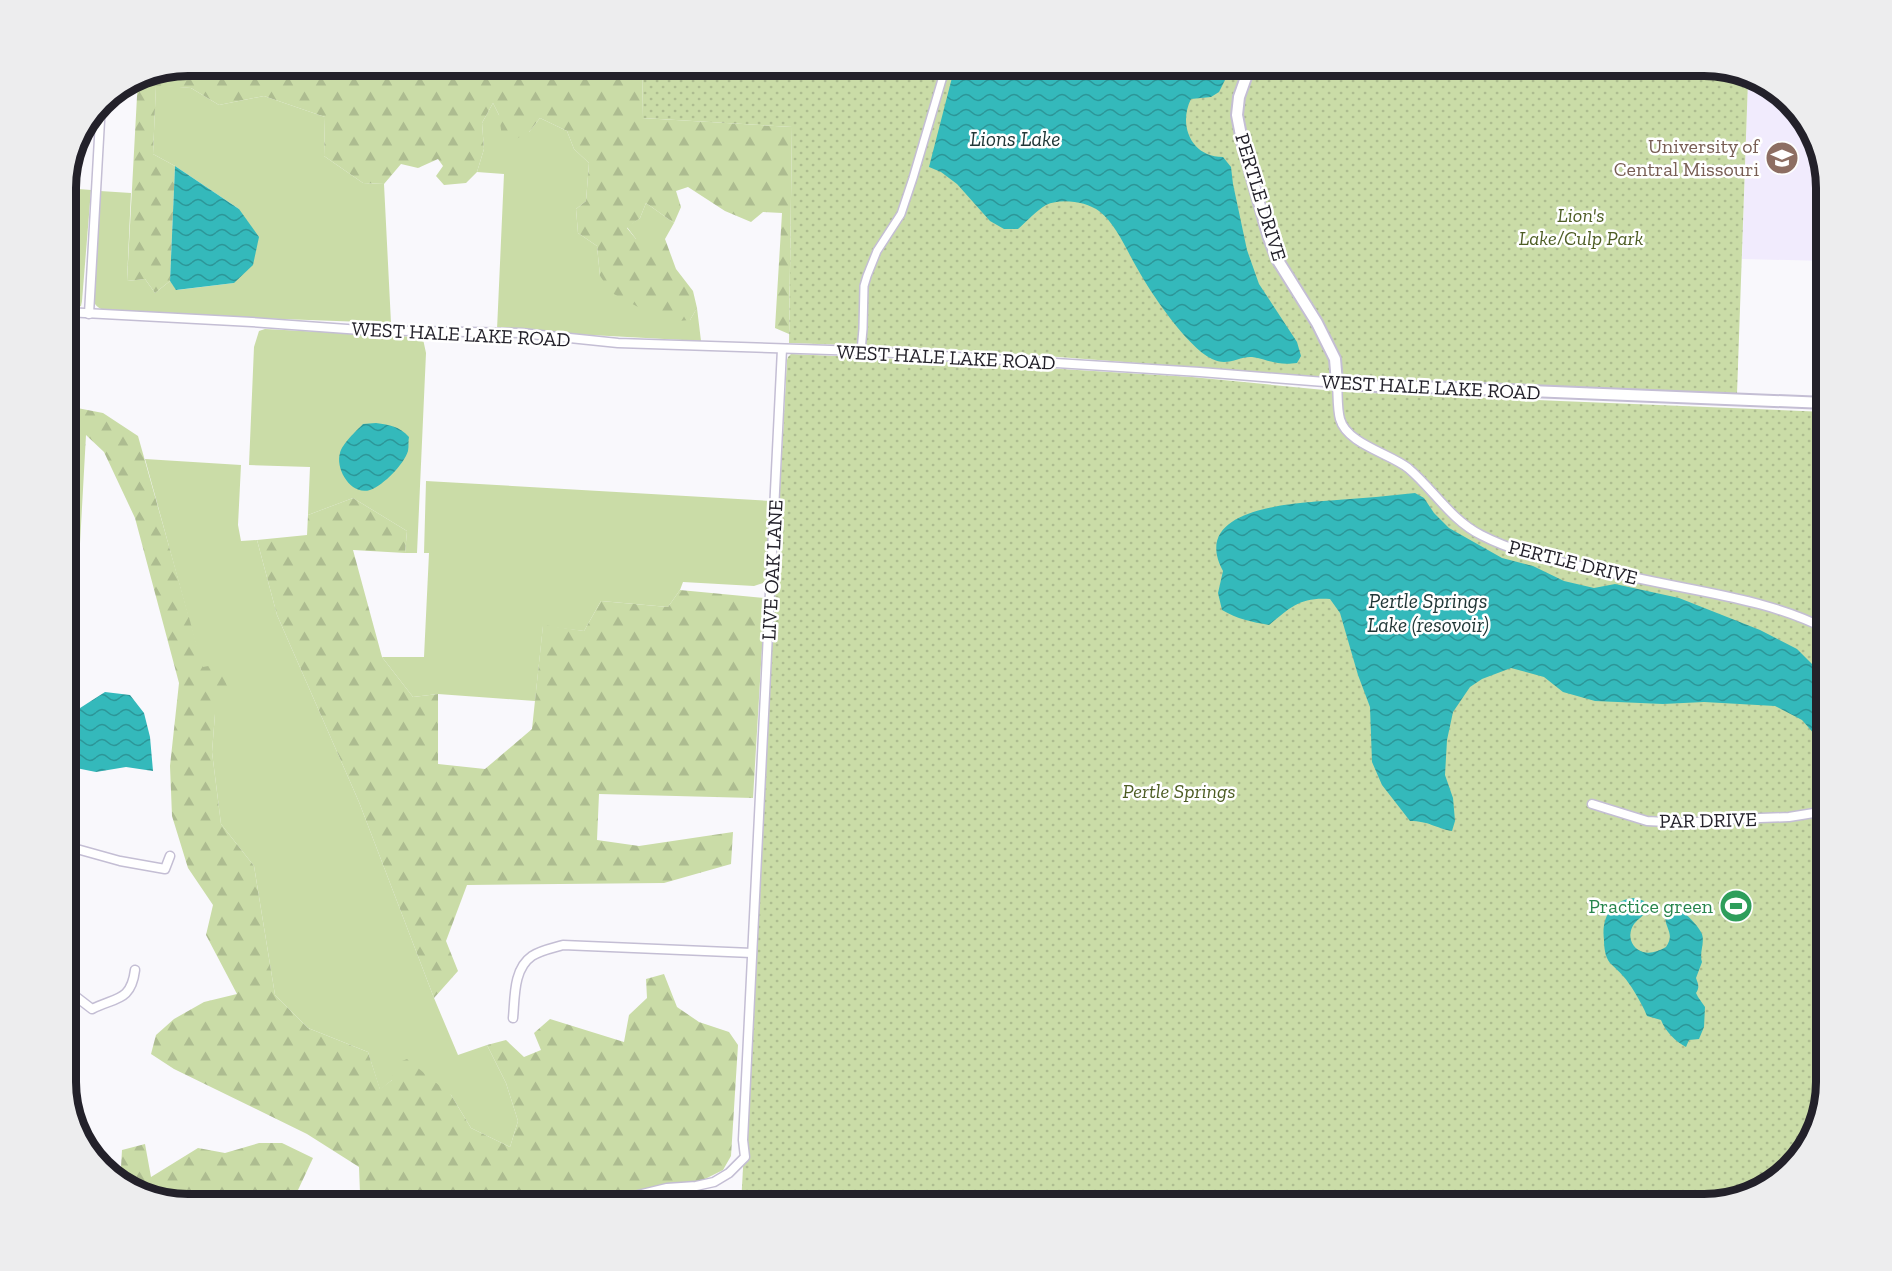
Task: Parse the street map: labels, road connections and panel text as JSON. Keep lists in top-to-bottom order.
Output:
{
  "streets": {
    "street": [
      "PERTLE DRIVE",
      "WEST HALE LAKE ROAD",
      "LIVE OAK LANE",
      "PAR DRIVE"
    ]
  },
  "crossings": [
    ["PERTLE DRIVE", "WEST HALE LAKE ROAD"],
    ["WEST HALE LAKE ROAD", "LIVE OAK LANE"]
  ],
  "water": ["Lions Lake", "Pertle Springs Lake (resovoir)"],
  "parks": ["Lion's Lake/Culp Park", "Pertle Springs"],
  "places": {
    "school or university": ["University of Central Missouri"],
    "sports": ["Practice green"]
  }
}
